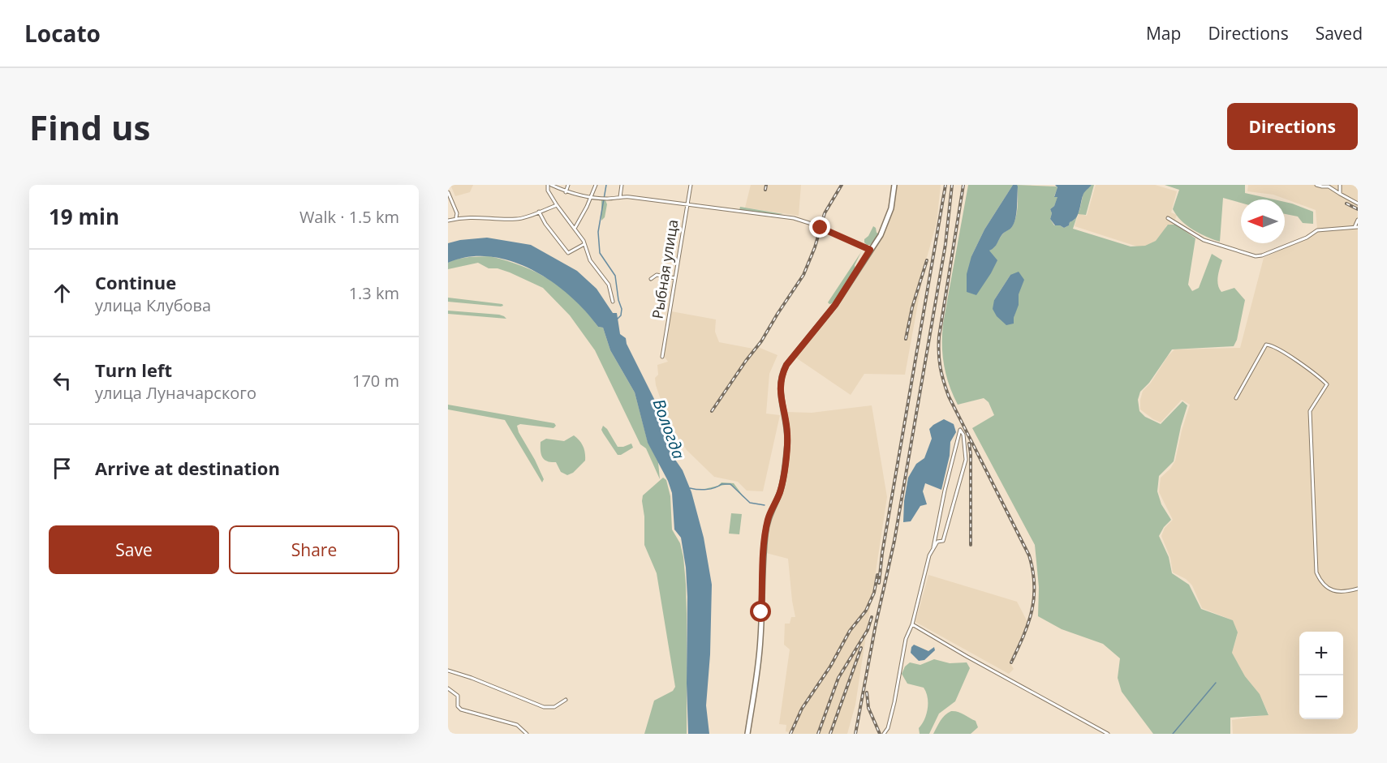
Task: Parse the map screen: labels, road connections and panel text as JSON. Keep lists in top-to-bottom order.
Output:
{
  "streets": {
    "street": ["Рыбная улица"]
  },
  "water": ["Вологда"],
  "north": "left",
  "page": {
    "header": "Locato",
    "nav": ["Map", "Directions", "Saved"],
    "buttons": [
      "Directions",
      ["Save", "Share"]
    ],
    "title": "Find us",
    "heading": ["19 min", "Walk · 1.5 km"],
    "list": [
      ["Continue", "улица Клубова", "1.3 km"],
      ["Turn left", "улица Луначарского", "170 m"],
      "Arrive at destination"
    ],
    "map_buttons": ["+", "−"]
  }
}
